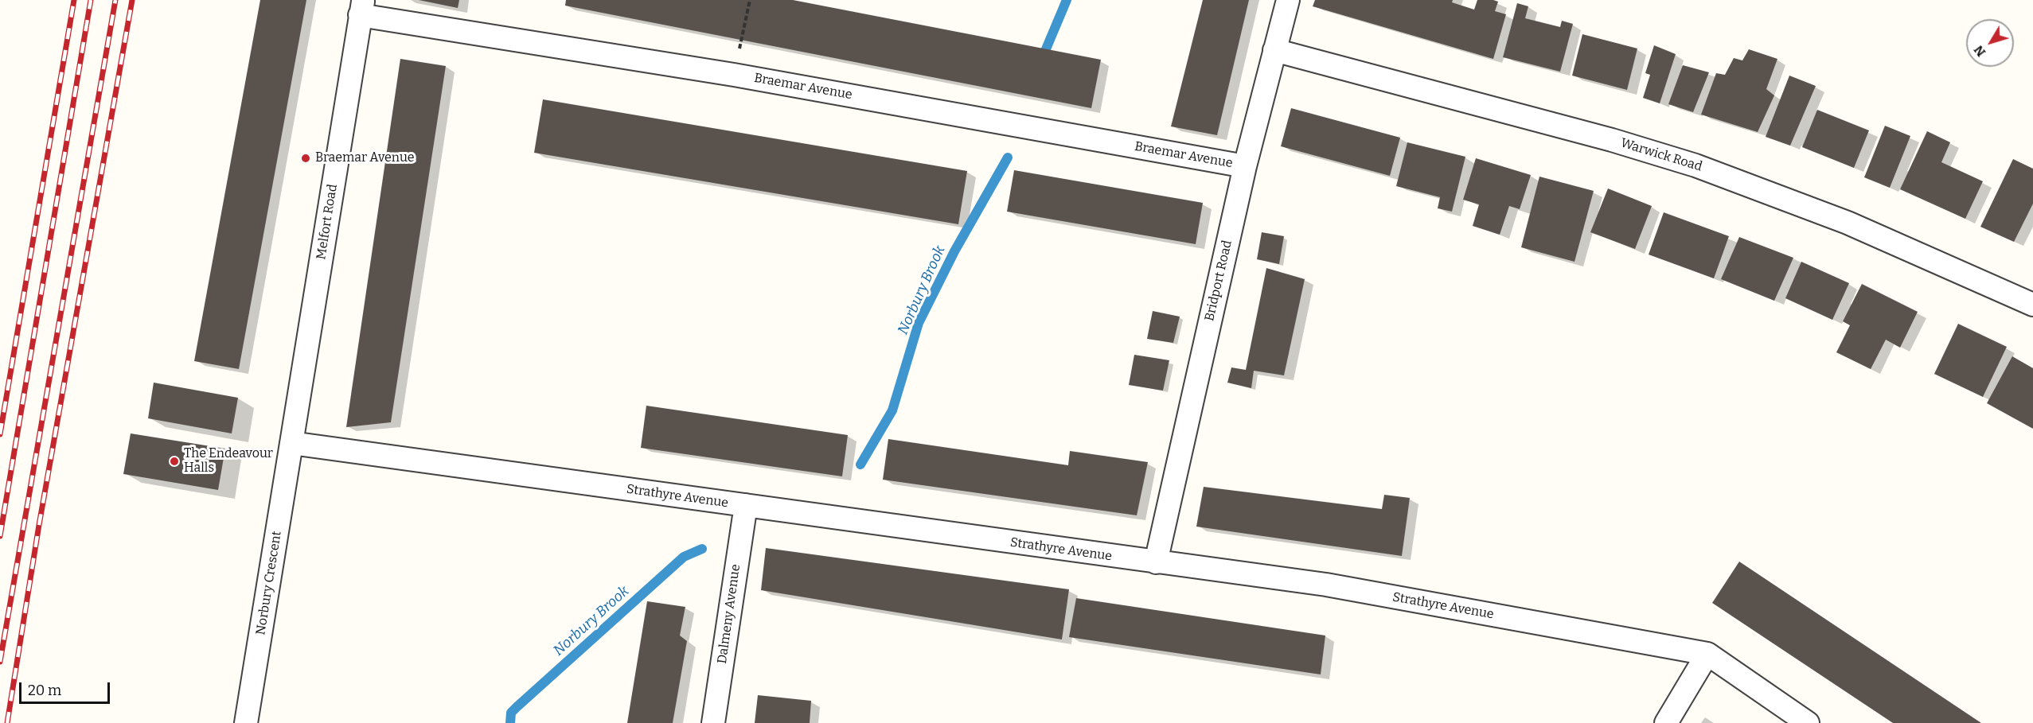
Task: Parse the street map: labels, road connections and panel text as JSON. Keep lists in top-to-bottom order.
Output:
{
  "streets": {
    "street": [
      "Braemar Avenue",
      "Warwick Road",
      "Melfort Road",
      "Bridport Road",
      "Strathyre Avenue",
      "Norbury Crescent",
      "Dalmeny Avenue"
    ]
  },
  "crossings": [
    ["Braemar Avenue", "Melfort Road"],
    ["Braemar Avenue", "Bridport Road"],
    ["Warwick Road", "Bridport Road"],
    ["Melfort Road", "Strathyre Avenue"],
    ["Melfort Road", "Norbury Crescent"],
    ["Bridport Road", "Strathyre Avenue"],
    ["Strathyre Avenue", "Norbury Crescent"],
    ["Strathyre Avenue", "Dalmeny Avenue"]
  ],
  "water": ["Norbury Brook"],
  "places": ["Braemar Avenue", "The Endeavour Halls"],
  "scale_bar": "20 m",
  "north": "bottom left"
}
